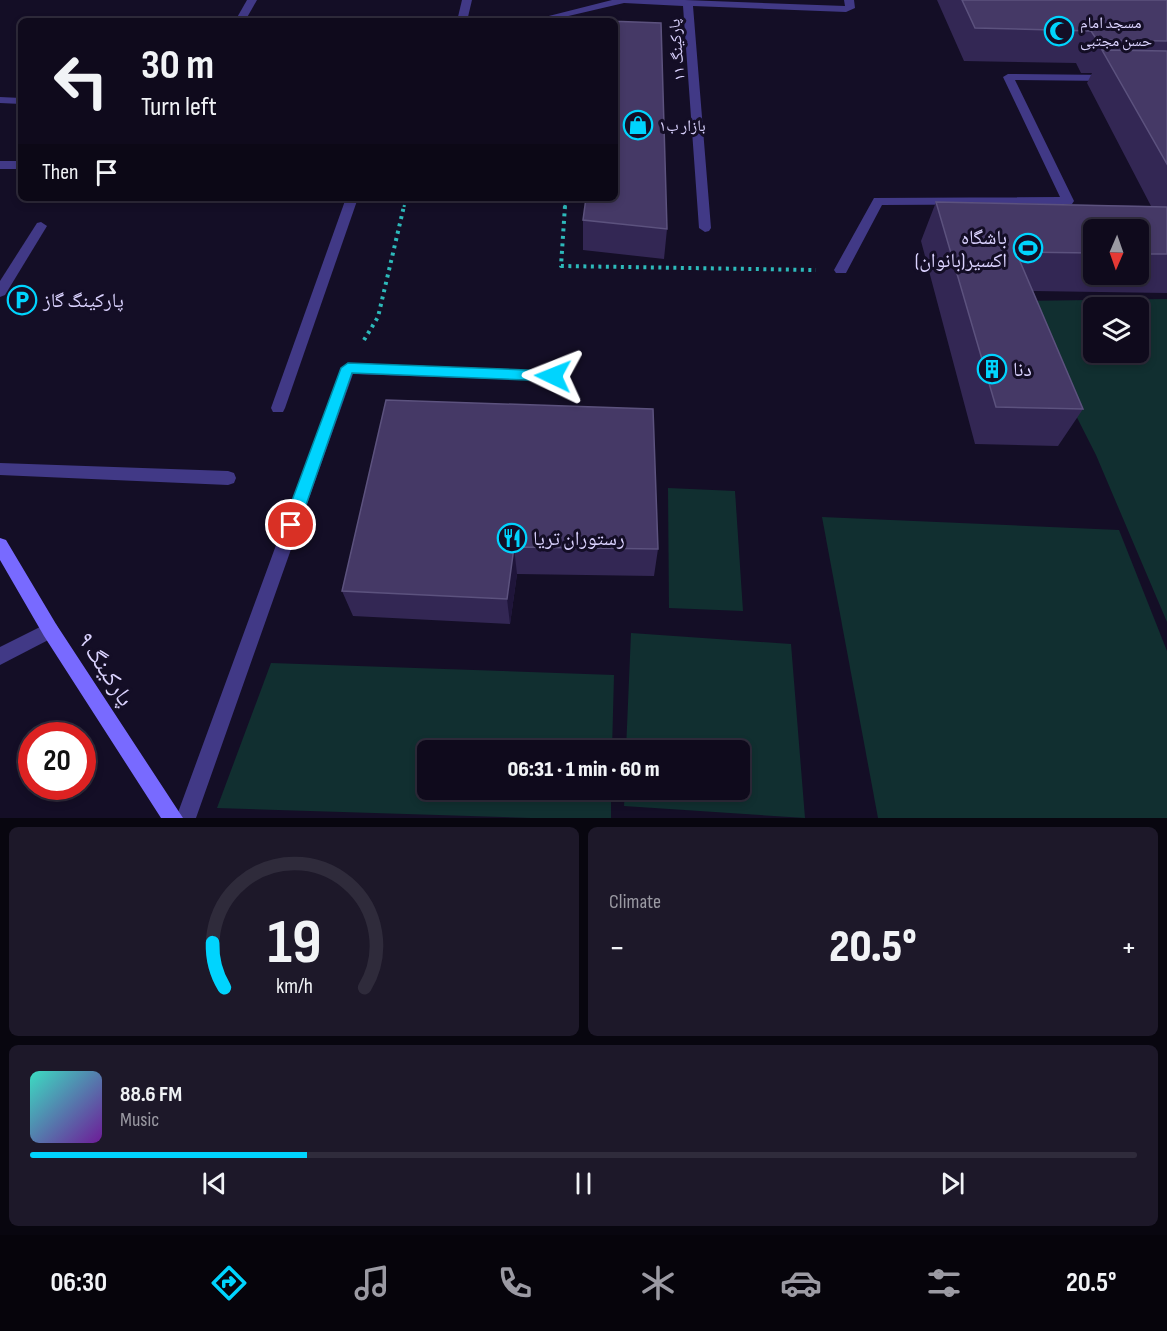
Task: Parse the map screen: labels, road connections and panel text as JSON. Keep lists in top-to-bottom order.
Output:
{
  "streets": {
    "street": ["پارکینگ ۹"],
    "lane": ["پارکینگ ۱۱"]
  },
  "places": {
    "mosque": ["مسجد امام حسن مجتبی"],
    "shop": ["بازار ب۱"],
    "sports": ["باشگاه اکسیر(بانوان)"],
    "parking": ["پارکینگ گاز"],
    "building": ["دنا"],
    "restaurant": ["رستوران تریا"]
  },
  "north": "bottom",
  "page": {
    "turn": ["30 m", "Turn left"],
    "then": "Then",
    "limit": "20",
    "trip": "06:31 · 1 min · 60 m",
    "tile": "Climate",
    "heat": ["−", "20.5°", "+"],
    "song": ["88.6 FM", "Music"],
    "tabs": ["06:30", "20.5°"],
    "gauge": ["19", "km/h"]
  }
}
